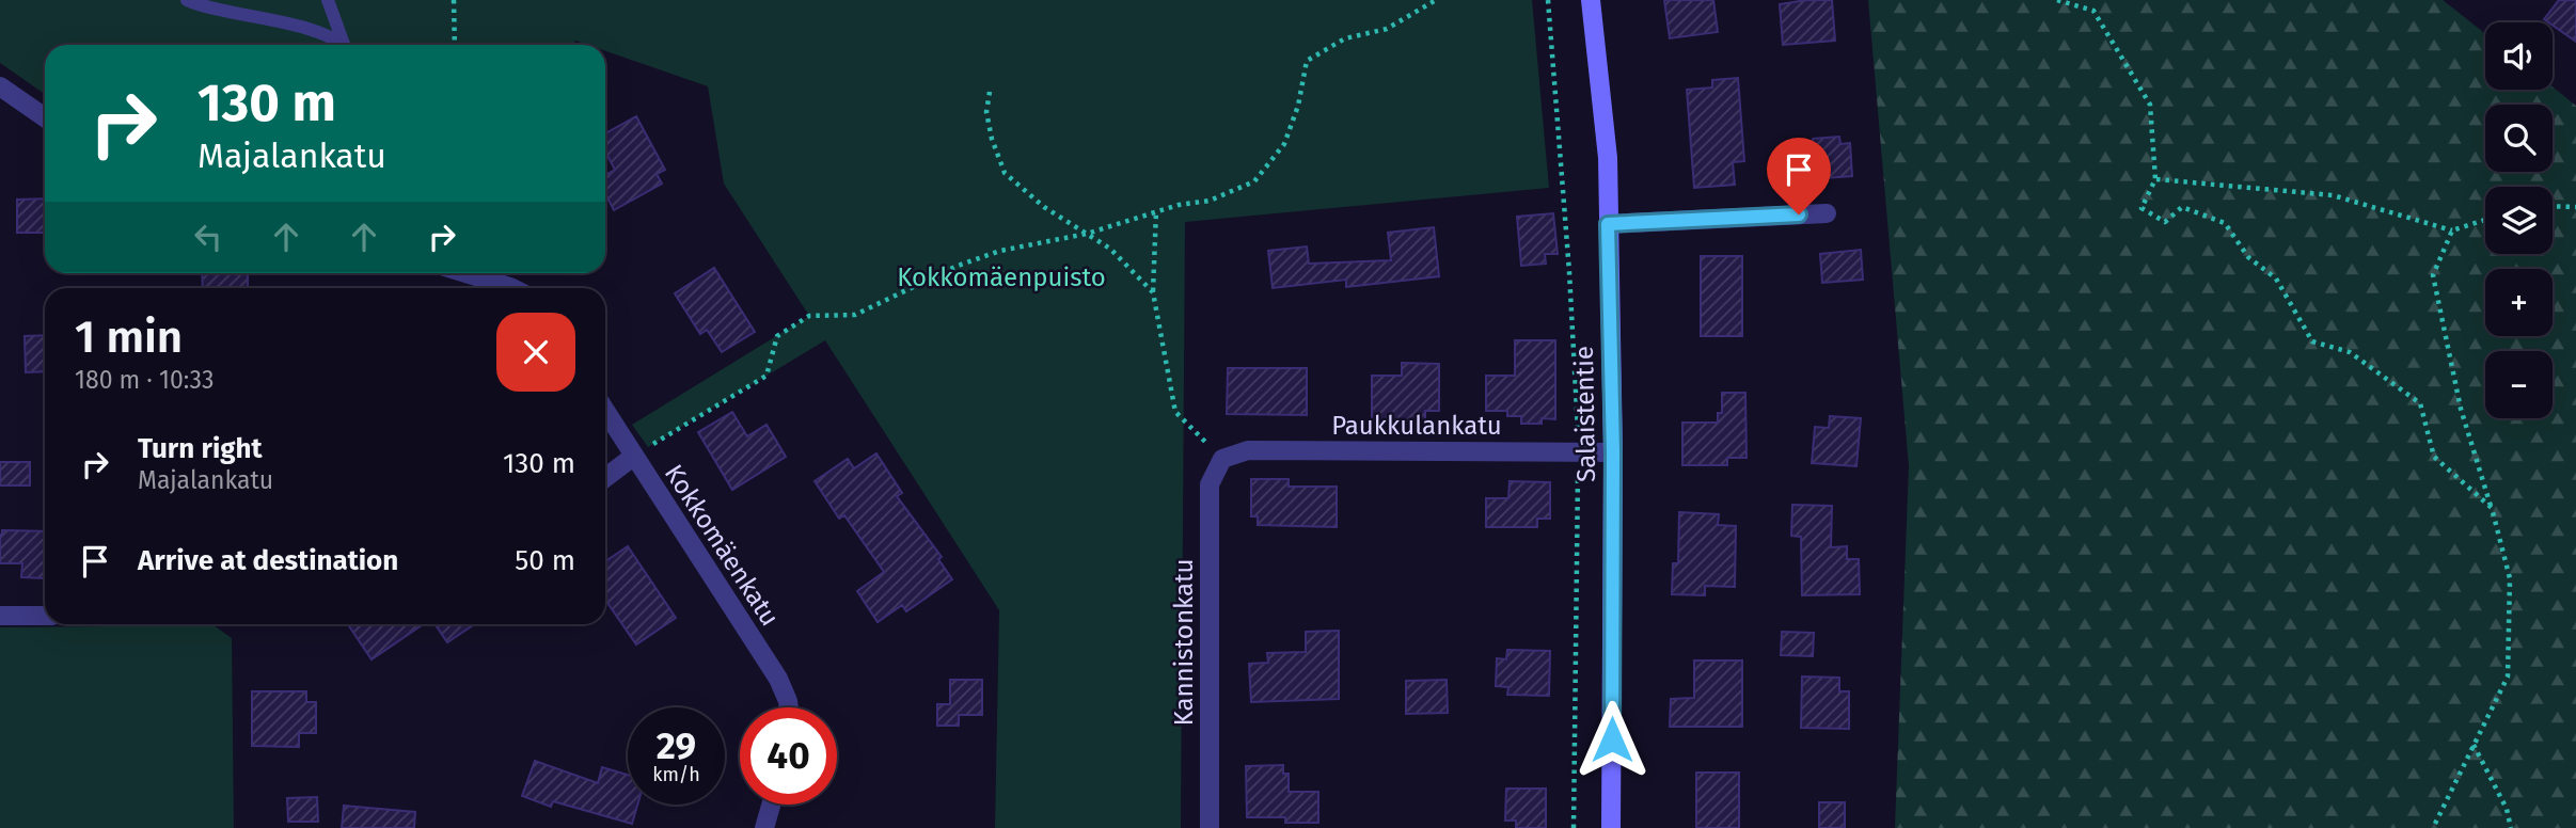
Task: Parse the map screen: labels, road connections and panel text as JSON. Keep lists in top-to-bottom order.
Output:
{
  "streets": {
    "street": [
      "Salaistentie",
      "Paukkulankatu",
      "Kokkomäenkatu",
      "Kannistonkatu"
    ]
  },
  "crossings": [
    ["Salaistentie", "Paukkulankatu"],
    ["Paukkulankatu", "Kannistonkatu"]
  ],
  "parks": ["Kokkomäenpuisto"],
  "page": {
    "map_buttons": ["+", "−"],
    "turn": ["130 m", "Majalankatu"],
    "heading": ["1 min", "180 m · 10:33"],
    "list": [
      {
        "name": "Turn right",
        "note": "Majalankatu",
        "value": "130 m"
      },
      {
        "name": "Arrive at destination",
        "value": "50 m"
      }
    ],
    "speed": "29 km/h",
    "limit": "40"
  }
}
